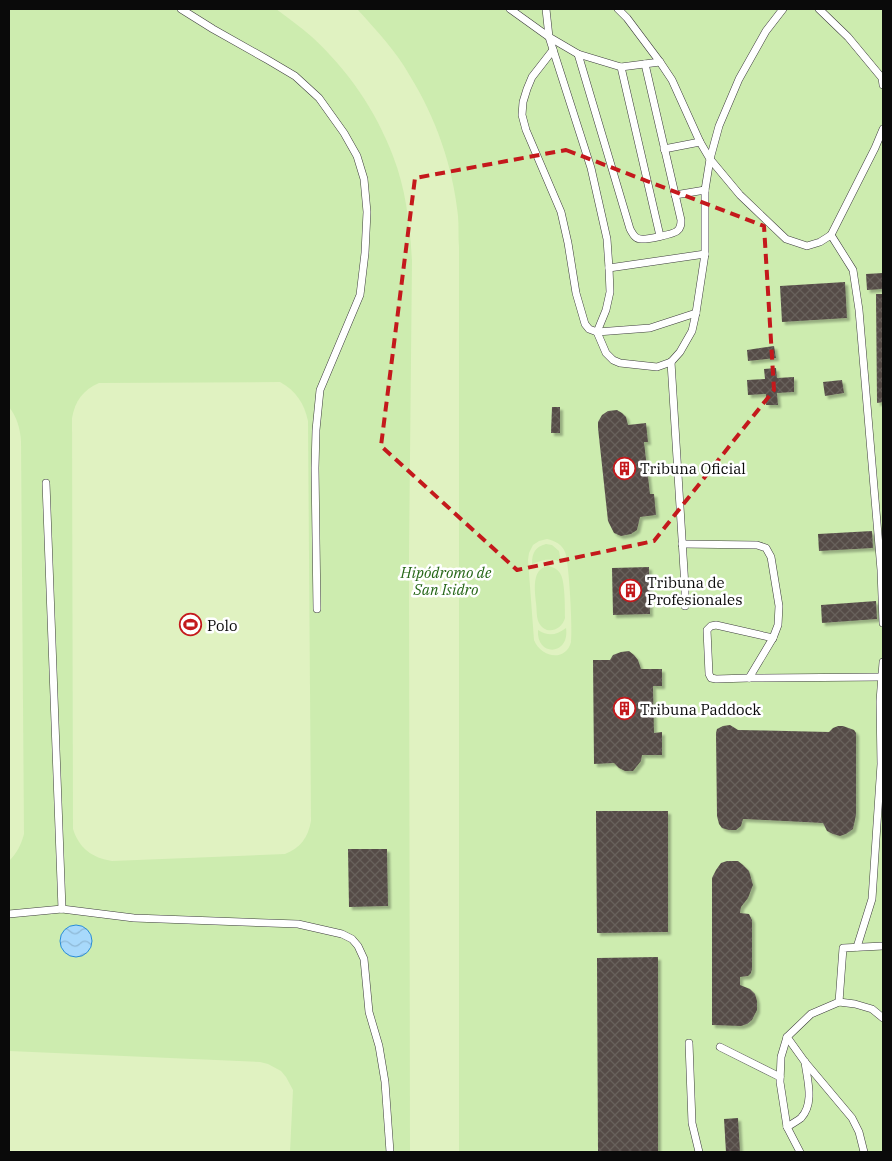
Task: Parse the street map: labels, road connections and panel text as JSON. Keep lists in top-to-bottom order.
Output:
{
  "parks": ["Hipódromo de San Isidro"],
  "places": {
    "building": ["Tribuna Oficial", "Tribuna de Profesionales", "Tribuna Paddock"],
    "sports": ["Polo"]
  }
}
